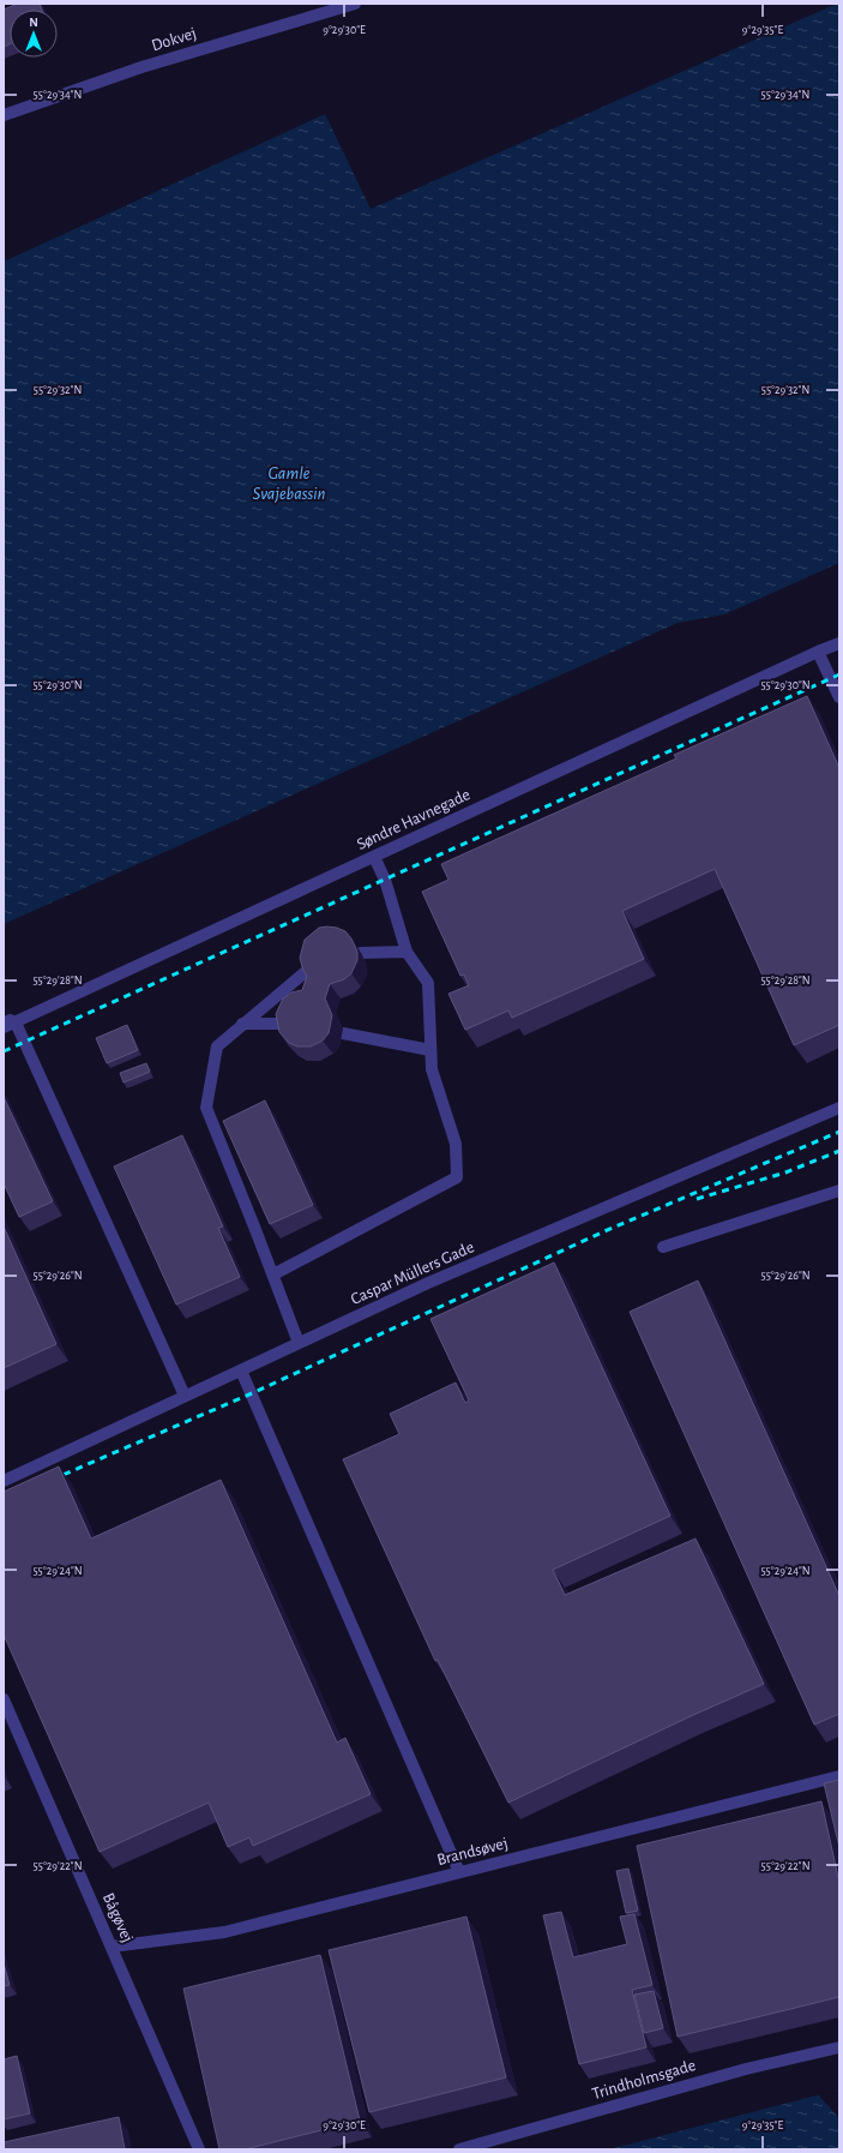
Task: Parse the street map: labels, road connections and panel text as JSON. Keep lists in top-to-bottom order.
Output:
{
  "streets": {
    "street": [
      "Dokvej",
      "Søndre Havnegade",
      "Caspar Müllers Gade",
      "Brandsøvej",
      "Bågøvej",
      "Trindholmsgade"
    ]
  },
  "crossings": [
    ["Brandsøvej", "Bågøvej"]
  ],
  "water": ["Gamle Svajebassin"],
  "north": "top",
  "coordinates": [
    "9°29'30\"E",
    "9°29'35\"E",
    "55°29'34\"N",
    "55°29'32\"N",
    "55°29'30\"N",
    "55°29'28\"N",
    "55°29'26\"N",
    "55°29'24\"N",
    "55°29'22\"N"
  ]
}
